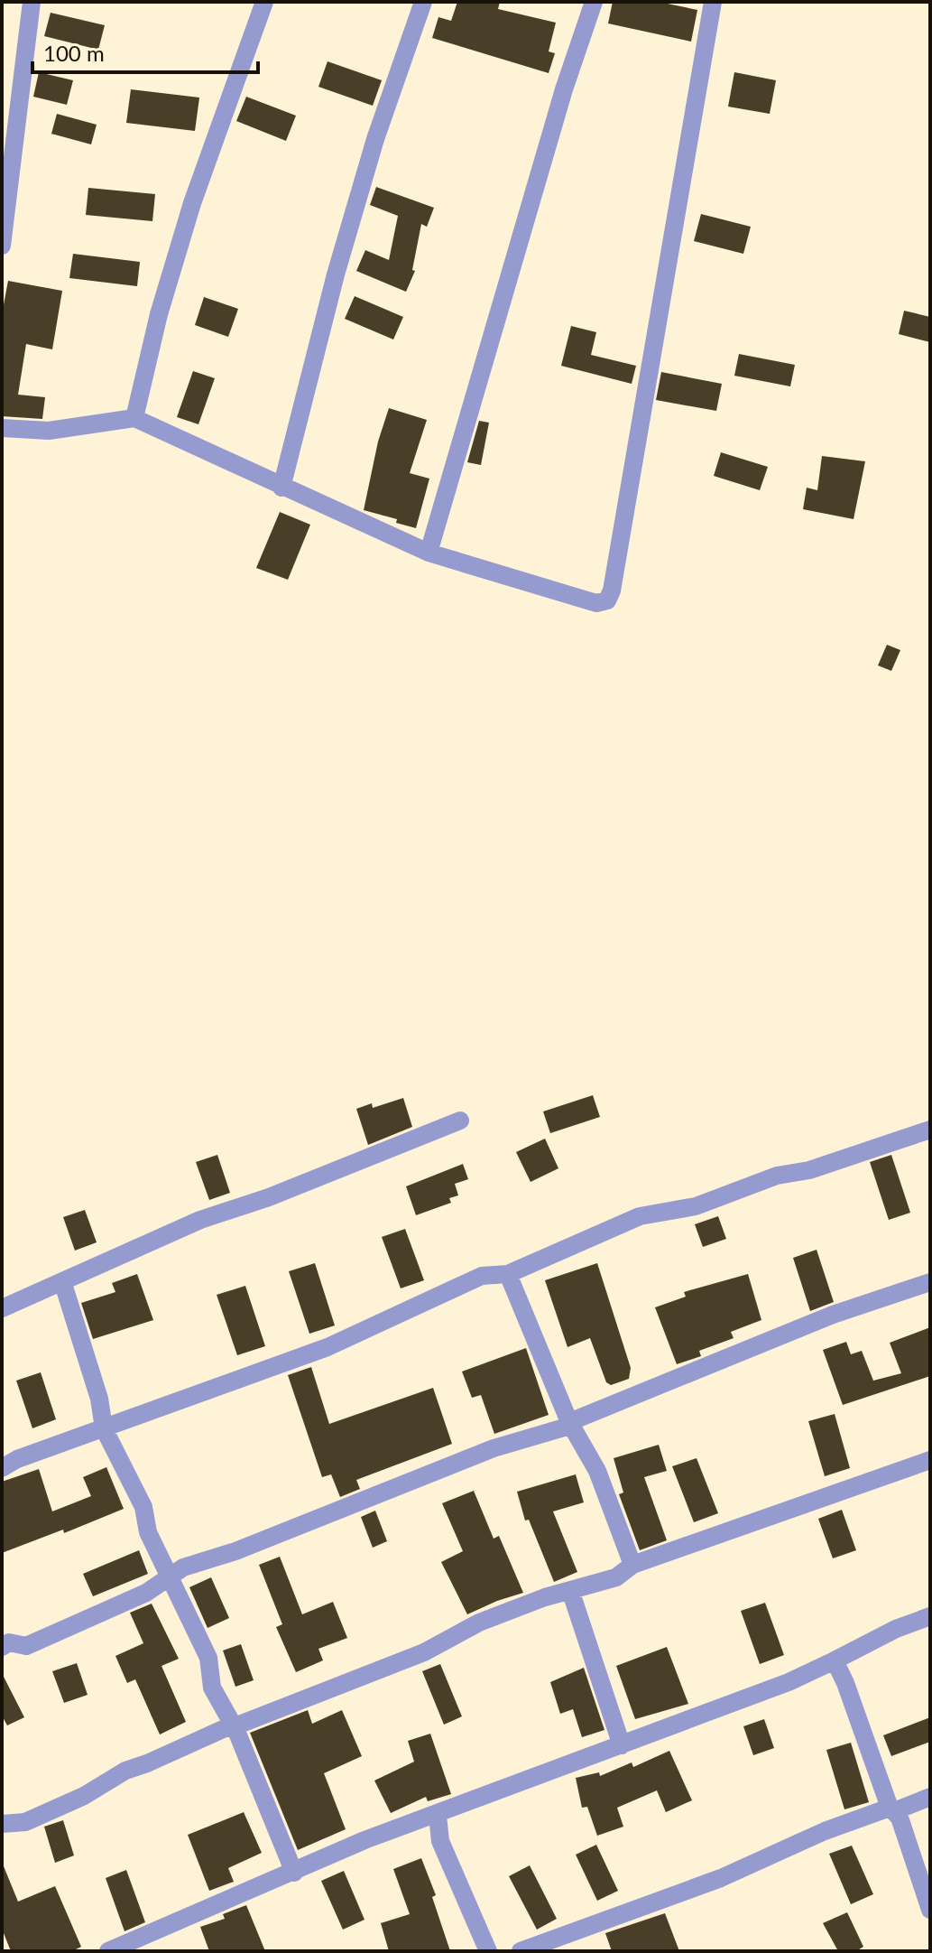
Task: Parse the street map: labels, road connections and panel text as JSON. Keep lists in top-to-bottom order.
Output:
{
  "scale_bar": "100 m"
}
